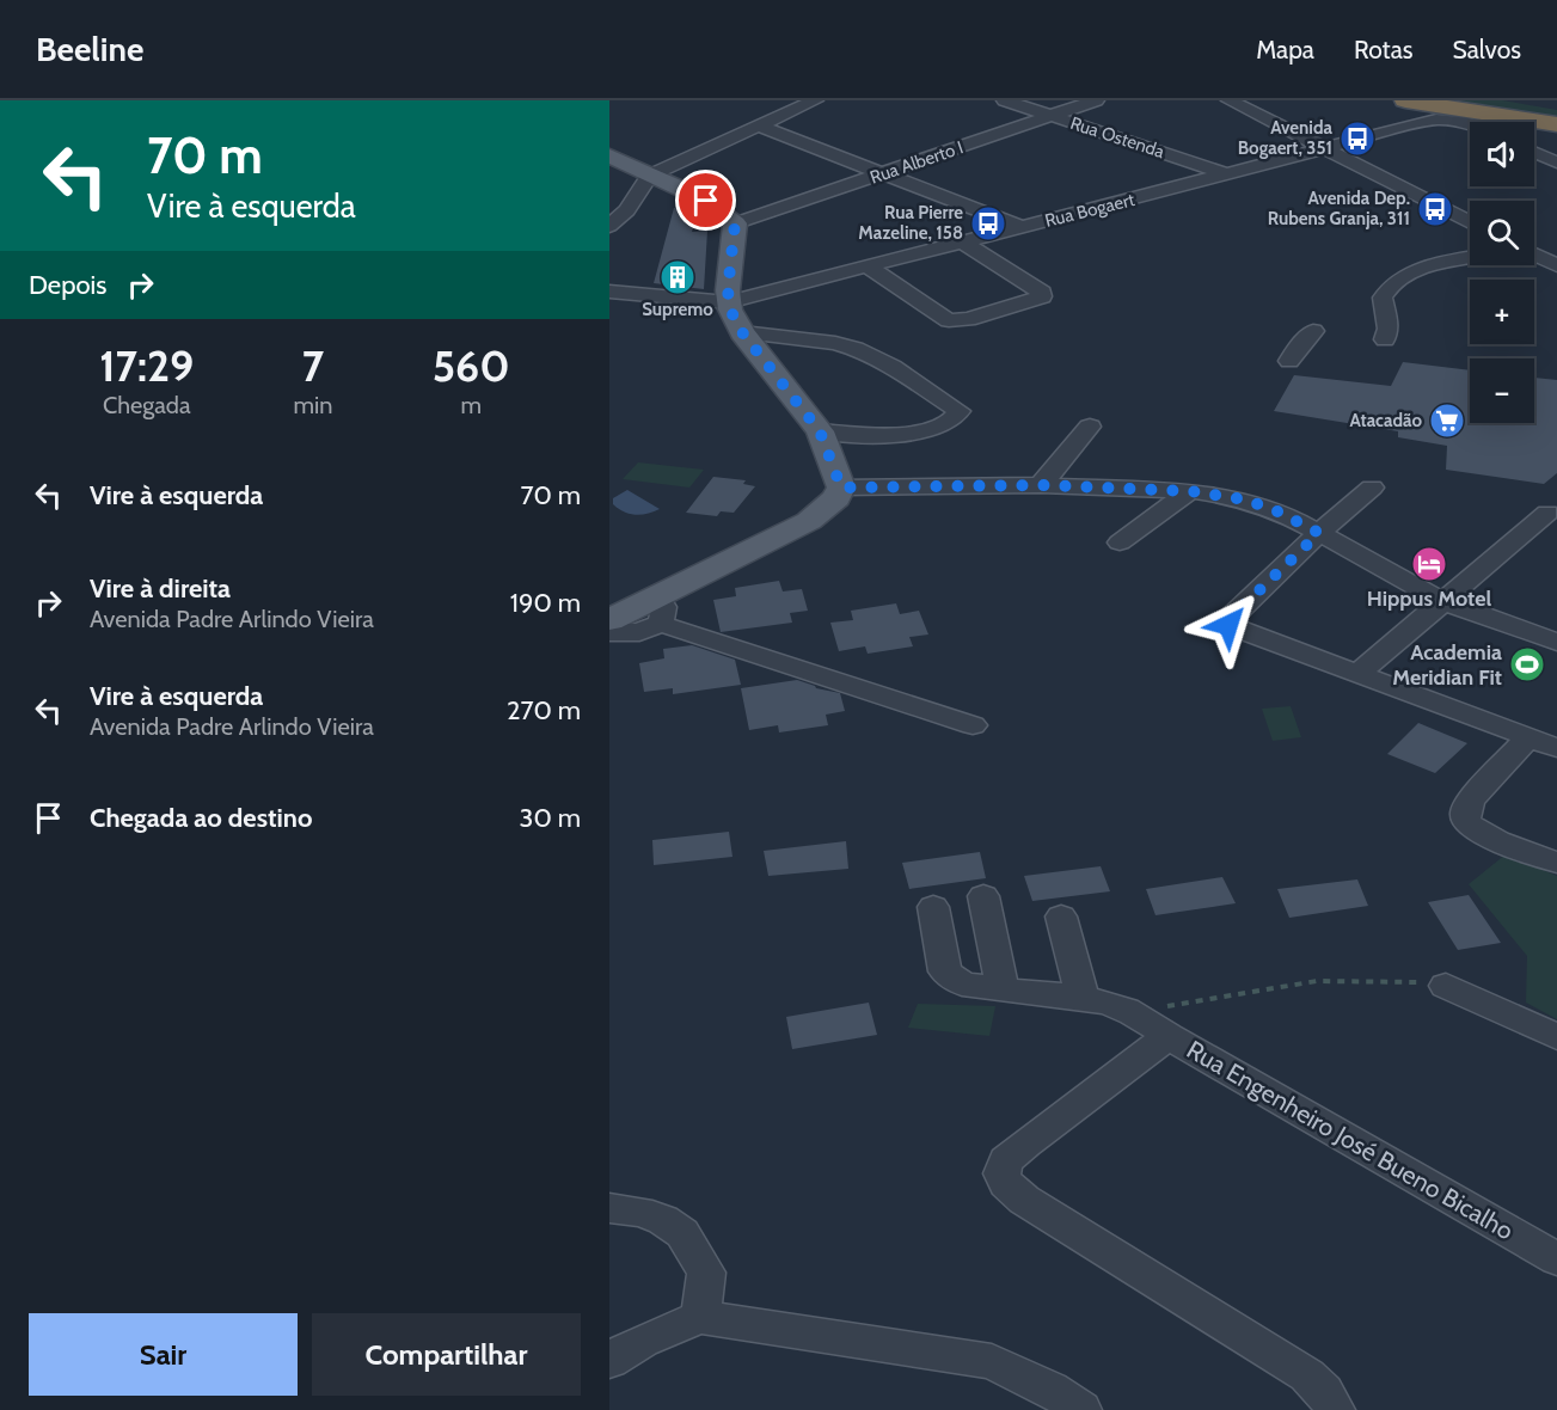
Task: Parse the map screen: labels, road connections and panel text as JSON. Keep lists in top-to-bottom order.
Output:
{
  "streets": {
    "street": [
      "Rua Ostenda",
      "Rua Alberto I",
      "Rua Bogaert",
      "Rua Engenheiro José Bueno Bicalho"
    ]
  },
  "crossings": [
    ["Rua Ostenda", "Rua Alberto I"],
    ["Rua Ostenda", "Rua Bogaert"]
  ],
  "places": {
    "bus stop": ["Avenida Bogaert, 351", "Avenida Dep. Rubens Granja, 311", "Rua Pierre Mazeline, 158"],
    "building": ["Supremo"],
    "supermarket": ["Atacadão"],
    "hotel": ["Hippus Motel"],
    "sports": ["Academia Meridian Fit"]
  },
  "page": {
    "header": "Beeline",
    "nav": ["Mapa", "Rotas", "Salvos"],
    "turn": ["70 m", "Vire à esquerda"],
    "map_buttons": ["+", "−"],
    "then": "Depois",
    "eta": [
      "17:29",
      "Chegada",
      "7",
      "min",
      "560",
      "m"
    ],
    "list": [
      {
        "name": "Vire à esquerda",
        "value": "70 m"
      },
      {
        "name": "Vire à direita",
        "note": "Avenida Padre Arlindo Vieira",
        "value": "190 m"
      },
      {
        "name": "Vire à esquerda",
        "note": "Avenida Padre Arlindo Vieira",
        "value": "270 m"
      },
      {
        "name": "Chegada ao destino",
        "value": "30 m"
      }
    ],
    "buttons": ["Sair", "Compartilhar"]
  }
}
